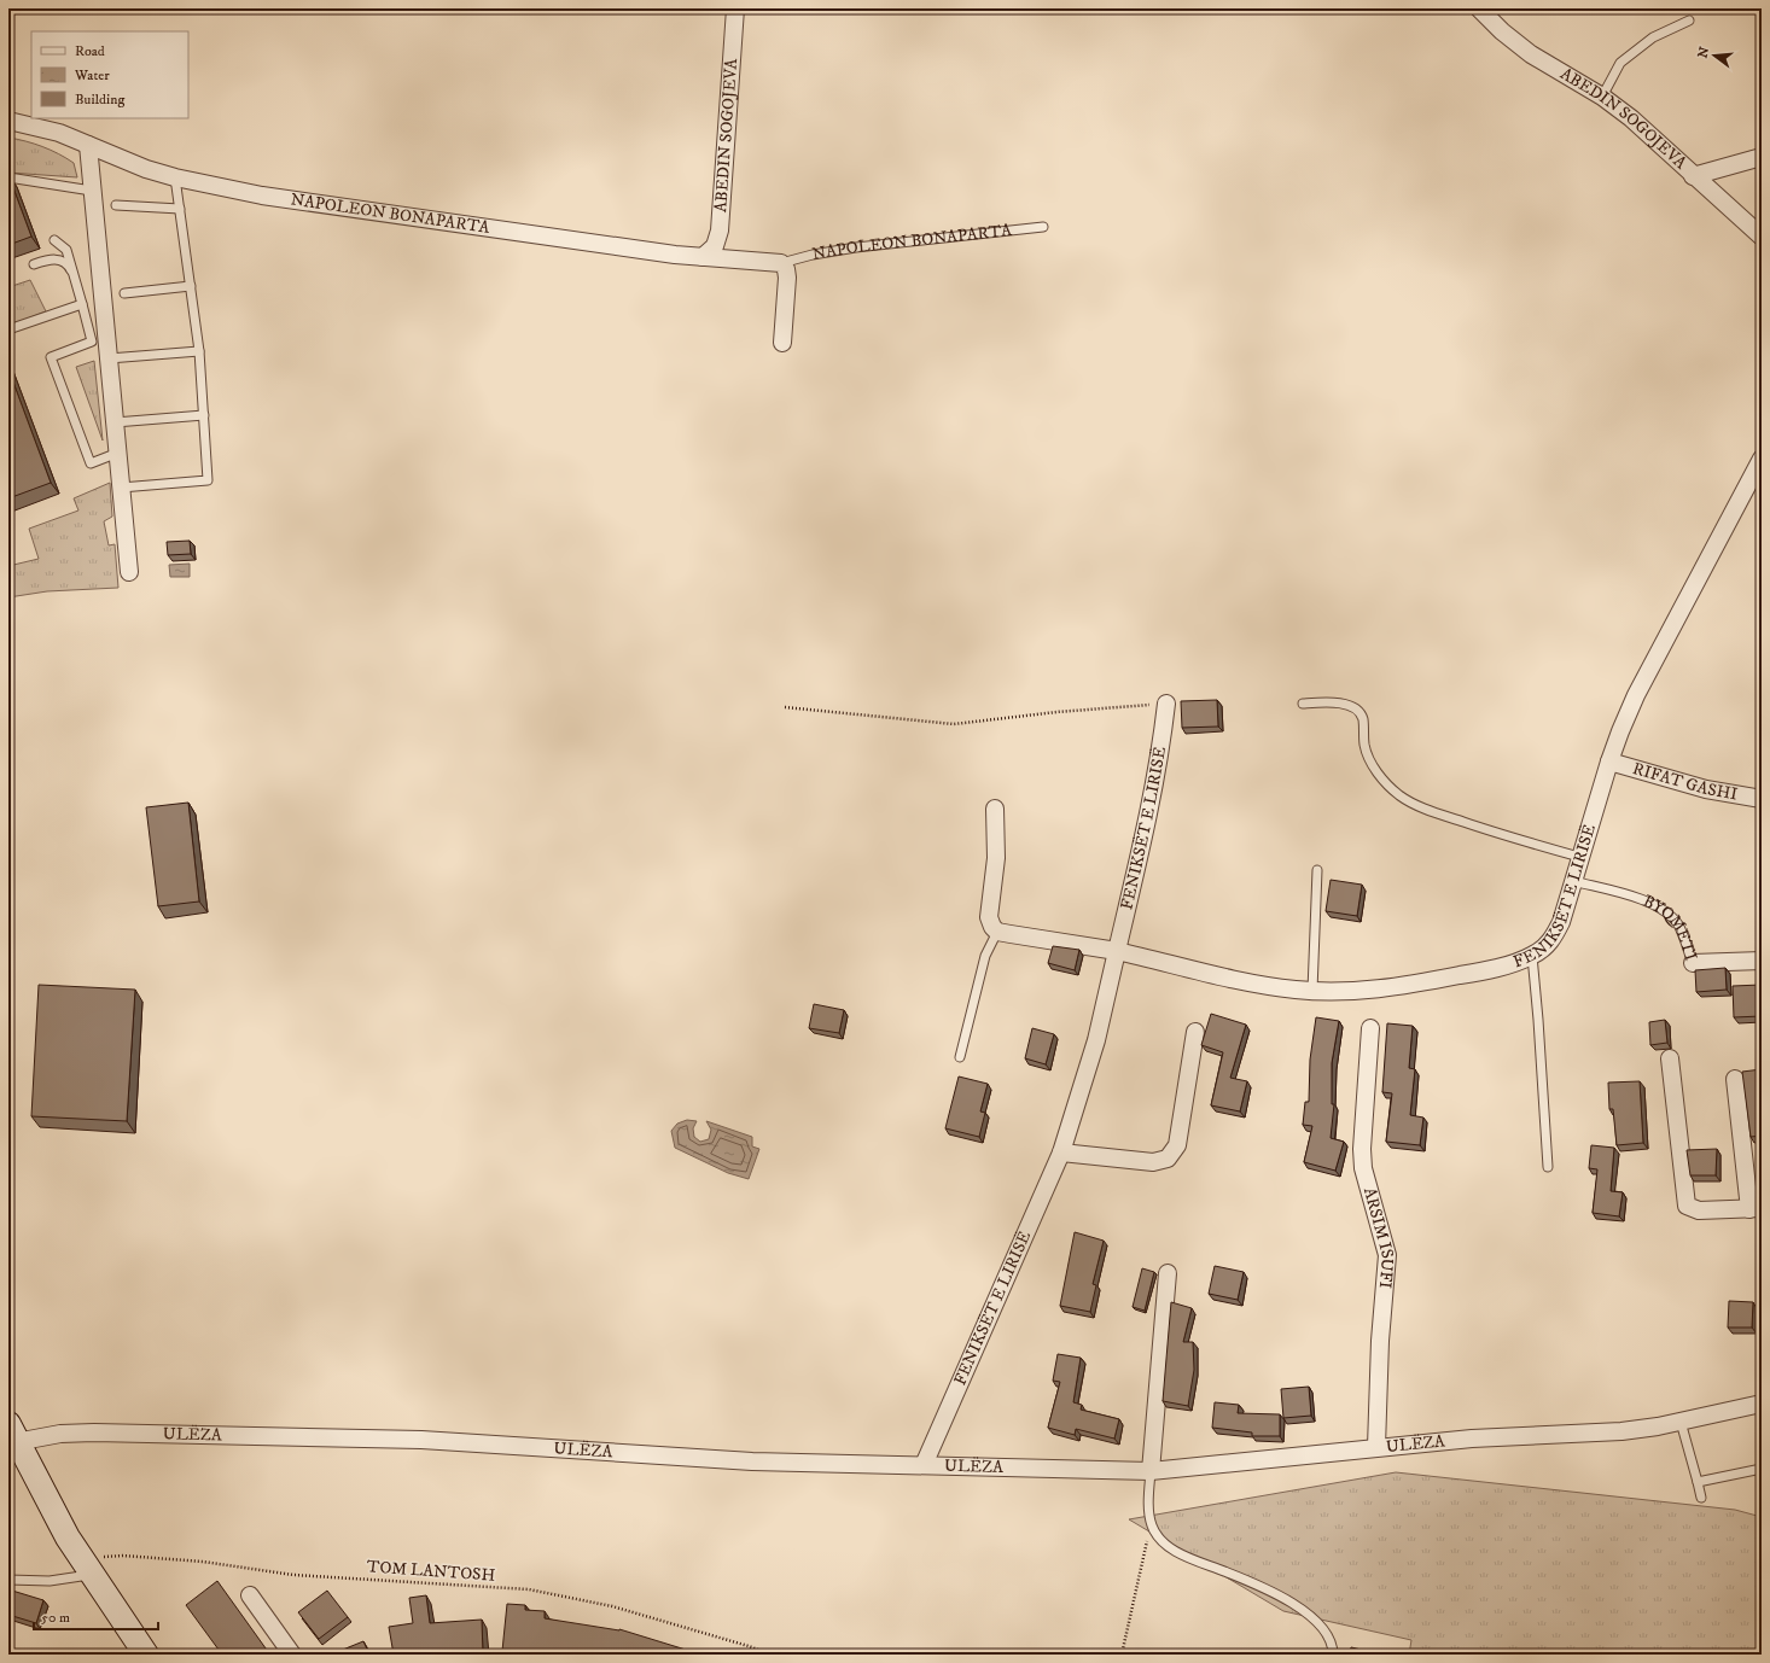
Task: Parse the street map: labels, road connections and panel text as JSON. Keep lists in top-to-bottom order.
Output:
{
  "streets": {
    "street": [
      "ABEDIN SOGOJEVA",
      "NAPOLEON BONAPARTA",
      "RIFAT GASHI",
      "FENIKSËT E LIRISË",
      "BYQMETI",
      "ARSIM ISUFI",
      "ULËZA"
    ],
    "path": ["TOM LANTOSH"]
  },
  "crossings": [
    ["ABEDIN SOGOJEVA", "NAPOLEON BONAPARTA"],
    ["RIFAT GASHI", "FENIKSËT E LIRISË"],
    ["FENIKSËT E LIRISË", "BYQMETI"],
    ["FENIKSËT E LIRISË", "ULËZA"],
    ["ARSIM ISUFI", "ULËZA"]
  ],
  "legend": ["Road", "Water", "Building"],
  "scale_bar": "50 m",
  "north": "left"
}
